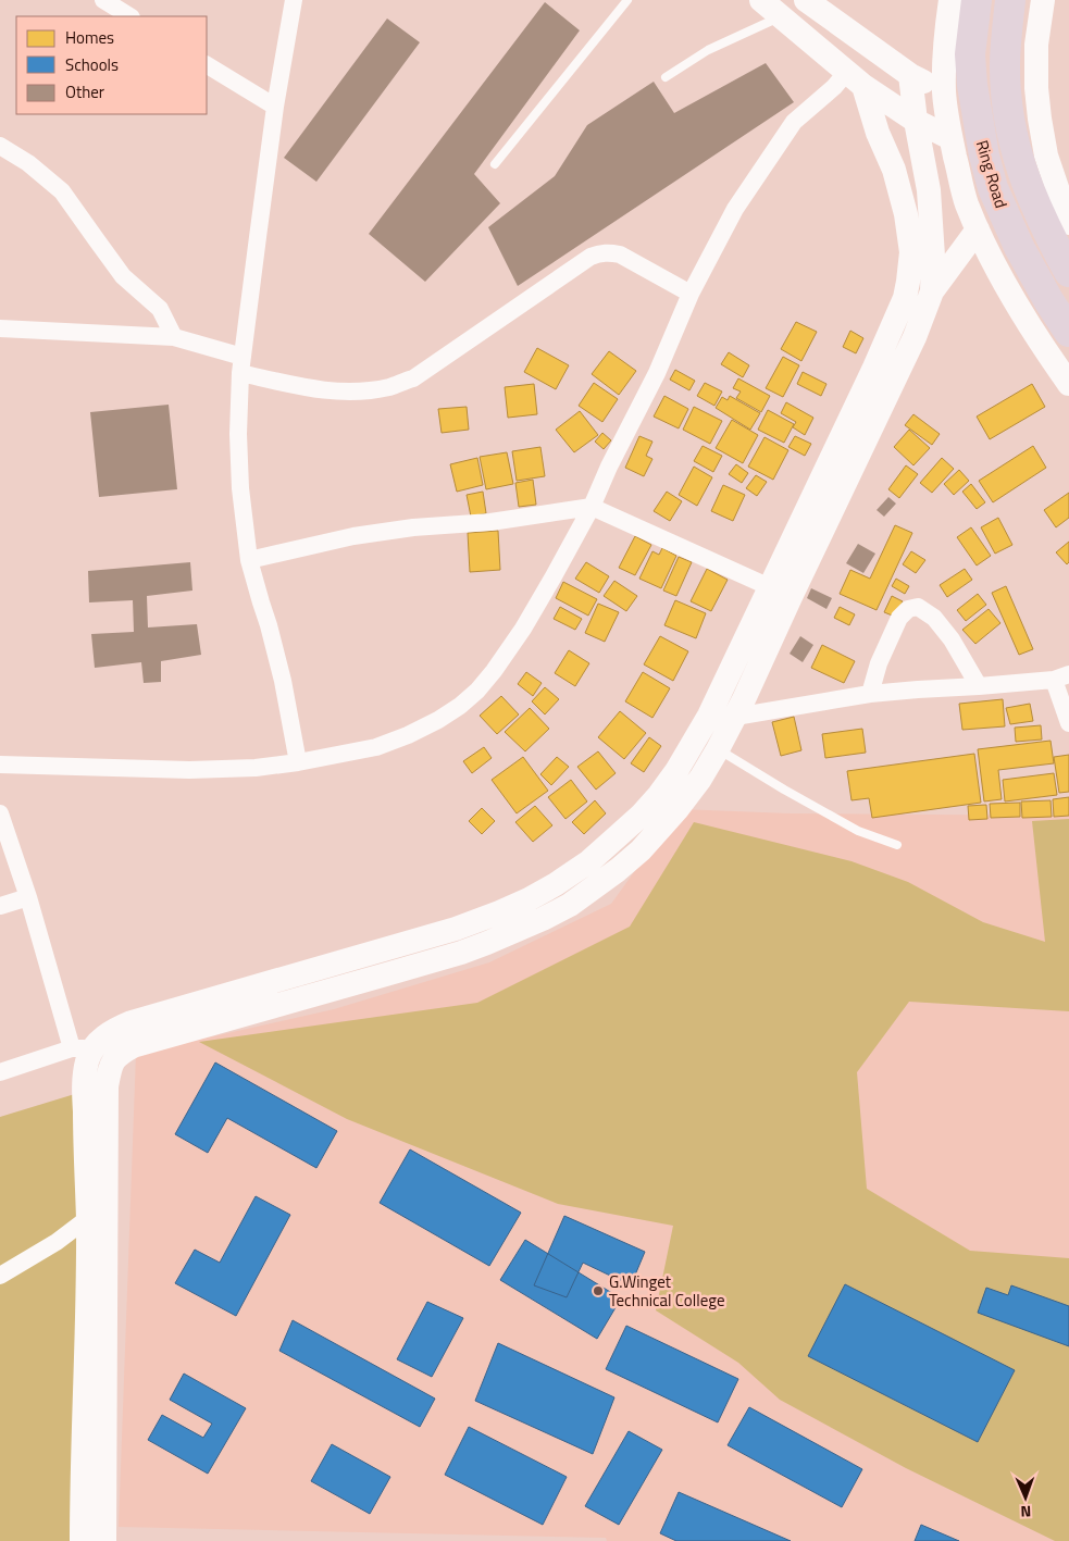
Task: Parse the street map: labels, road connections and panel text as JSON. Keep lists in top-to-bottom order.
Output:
{
  "streets": {
    "highway": ["Ring Road"]
  },
  "places": ["G.Winget Technical College"],
  "legend": ["Homes", "Schools", "Other"],
  "north": "bottom"
}
